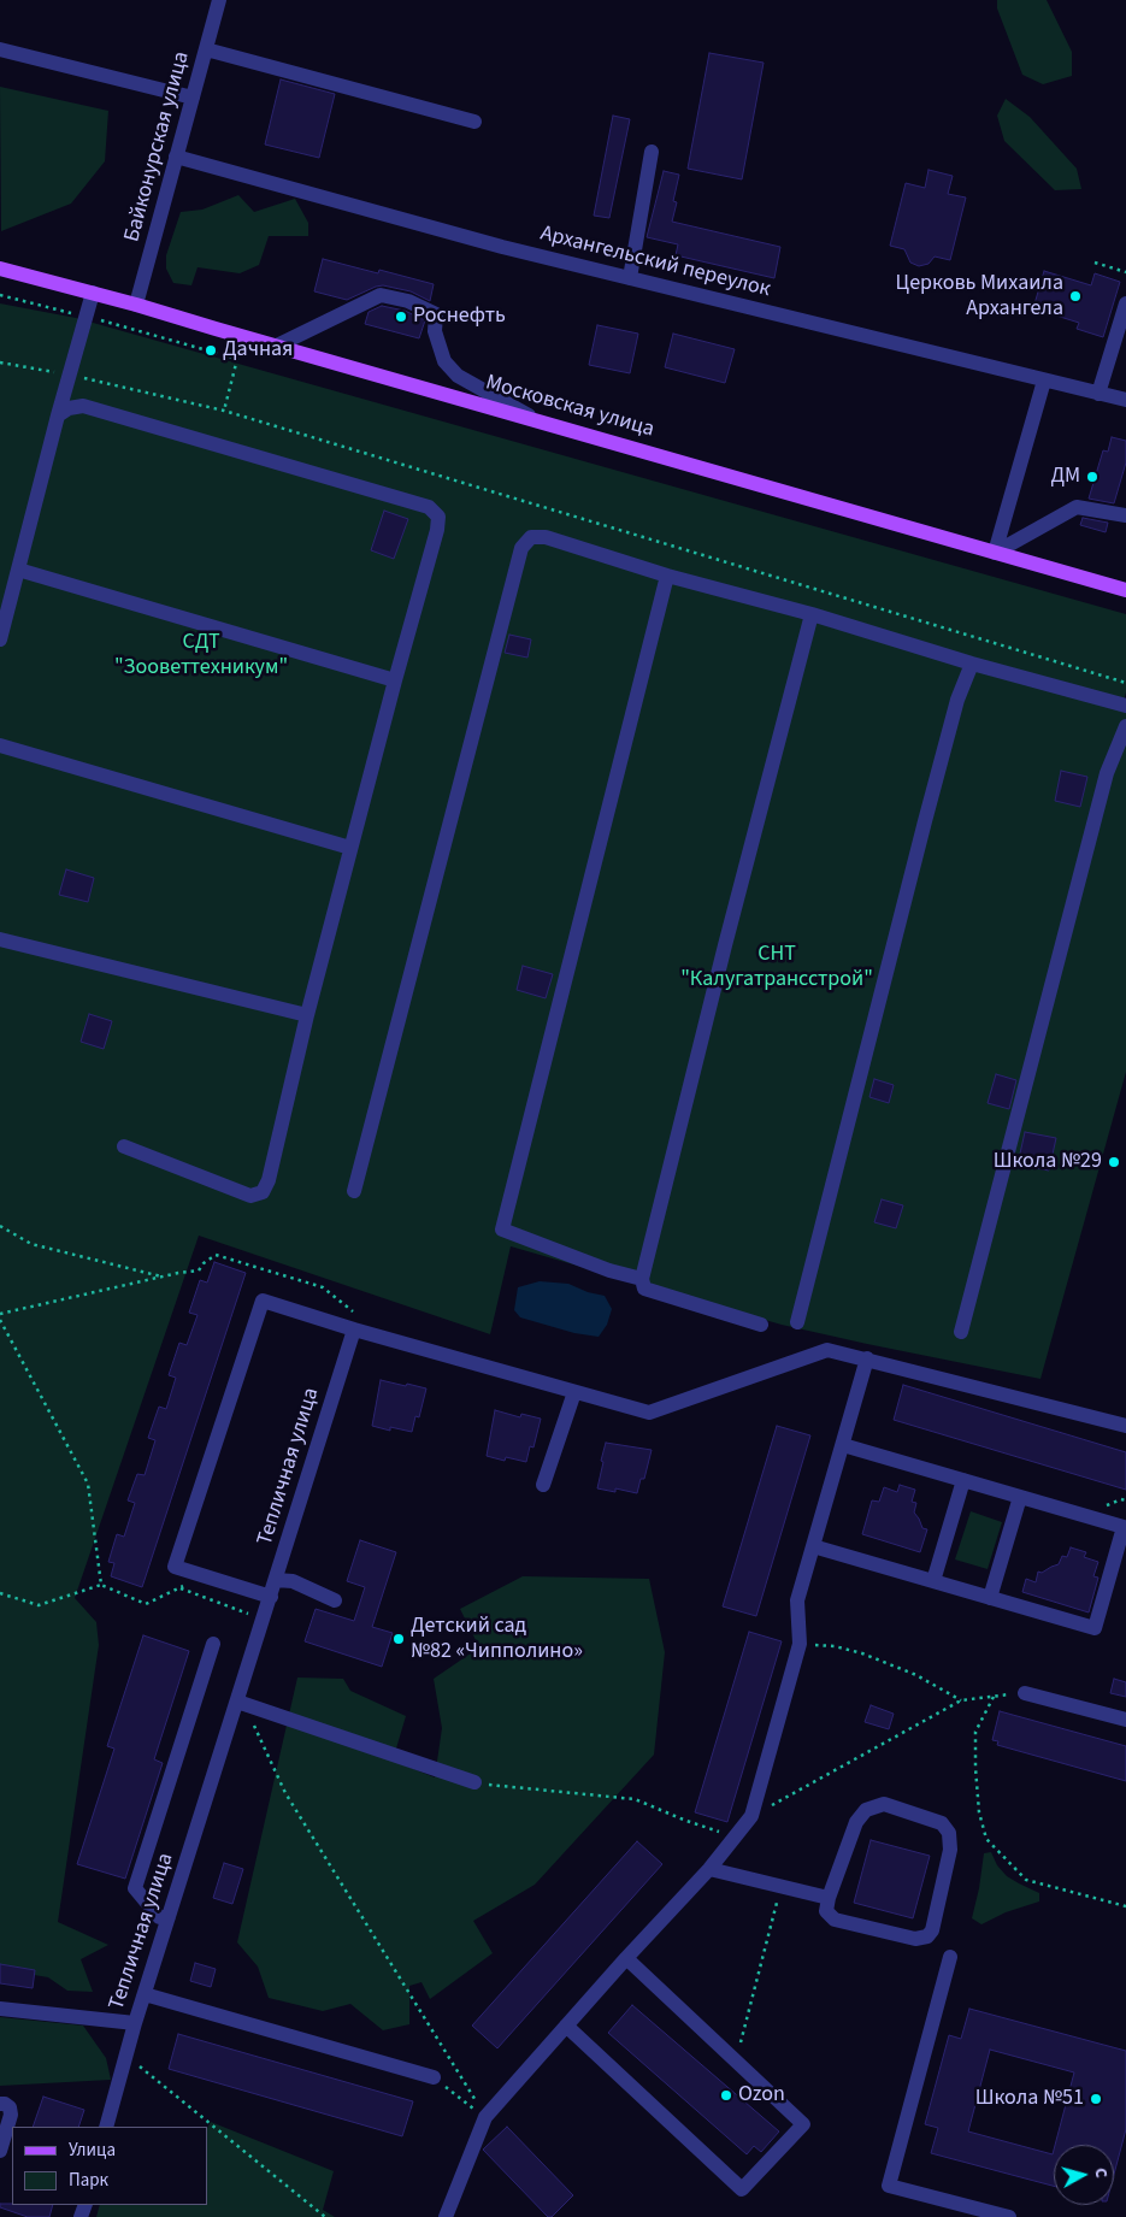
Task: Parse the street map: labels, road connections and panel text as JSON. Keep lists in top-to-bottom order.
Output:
{
  "streets": {
    "main road": ["Московская улица"],
    "street": ["Байконурская улица", "Архангельский переулок", "Тепличная улица"]
  },
  "crossings": [
    ["Байконурская улица", "Архангельский переулок"],
    ["Байконурская улица", "Московская улица"]
  ],
  "parks": ["СДТ \"Зооветтехникум\"", "СНТ \"Калугатрансстрой\""],
  "places": [
    "Церковь Михаила Архангела",
    "Роснефть",
    "Дачная",
    "ДМ",
    "Школа №29",
    "Детский сад №82 «Чипполино»",
    "Ozon",
    "Школа №51"
  ],
  "legend": ["Улица", "Парк"],
  "north": "right"
}
